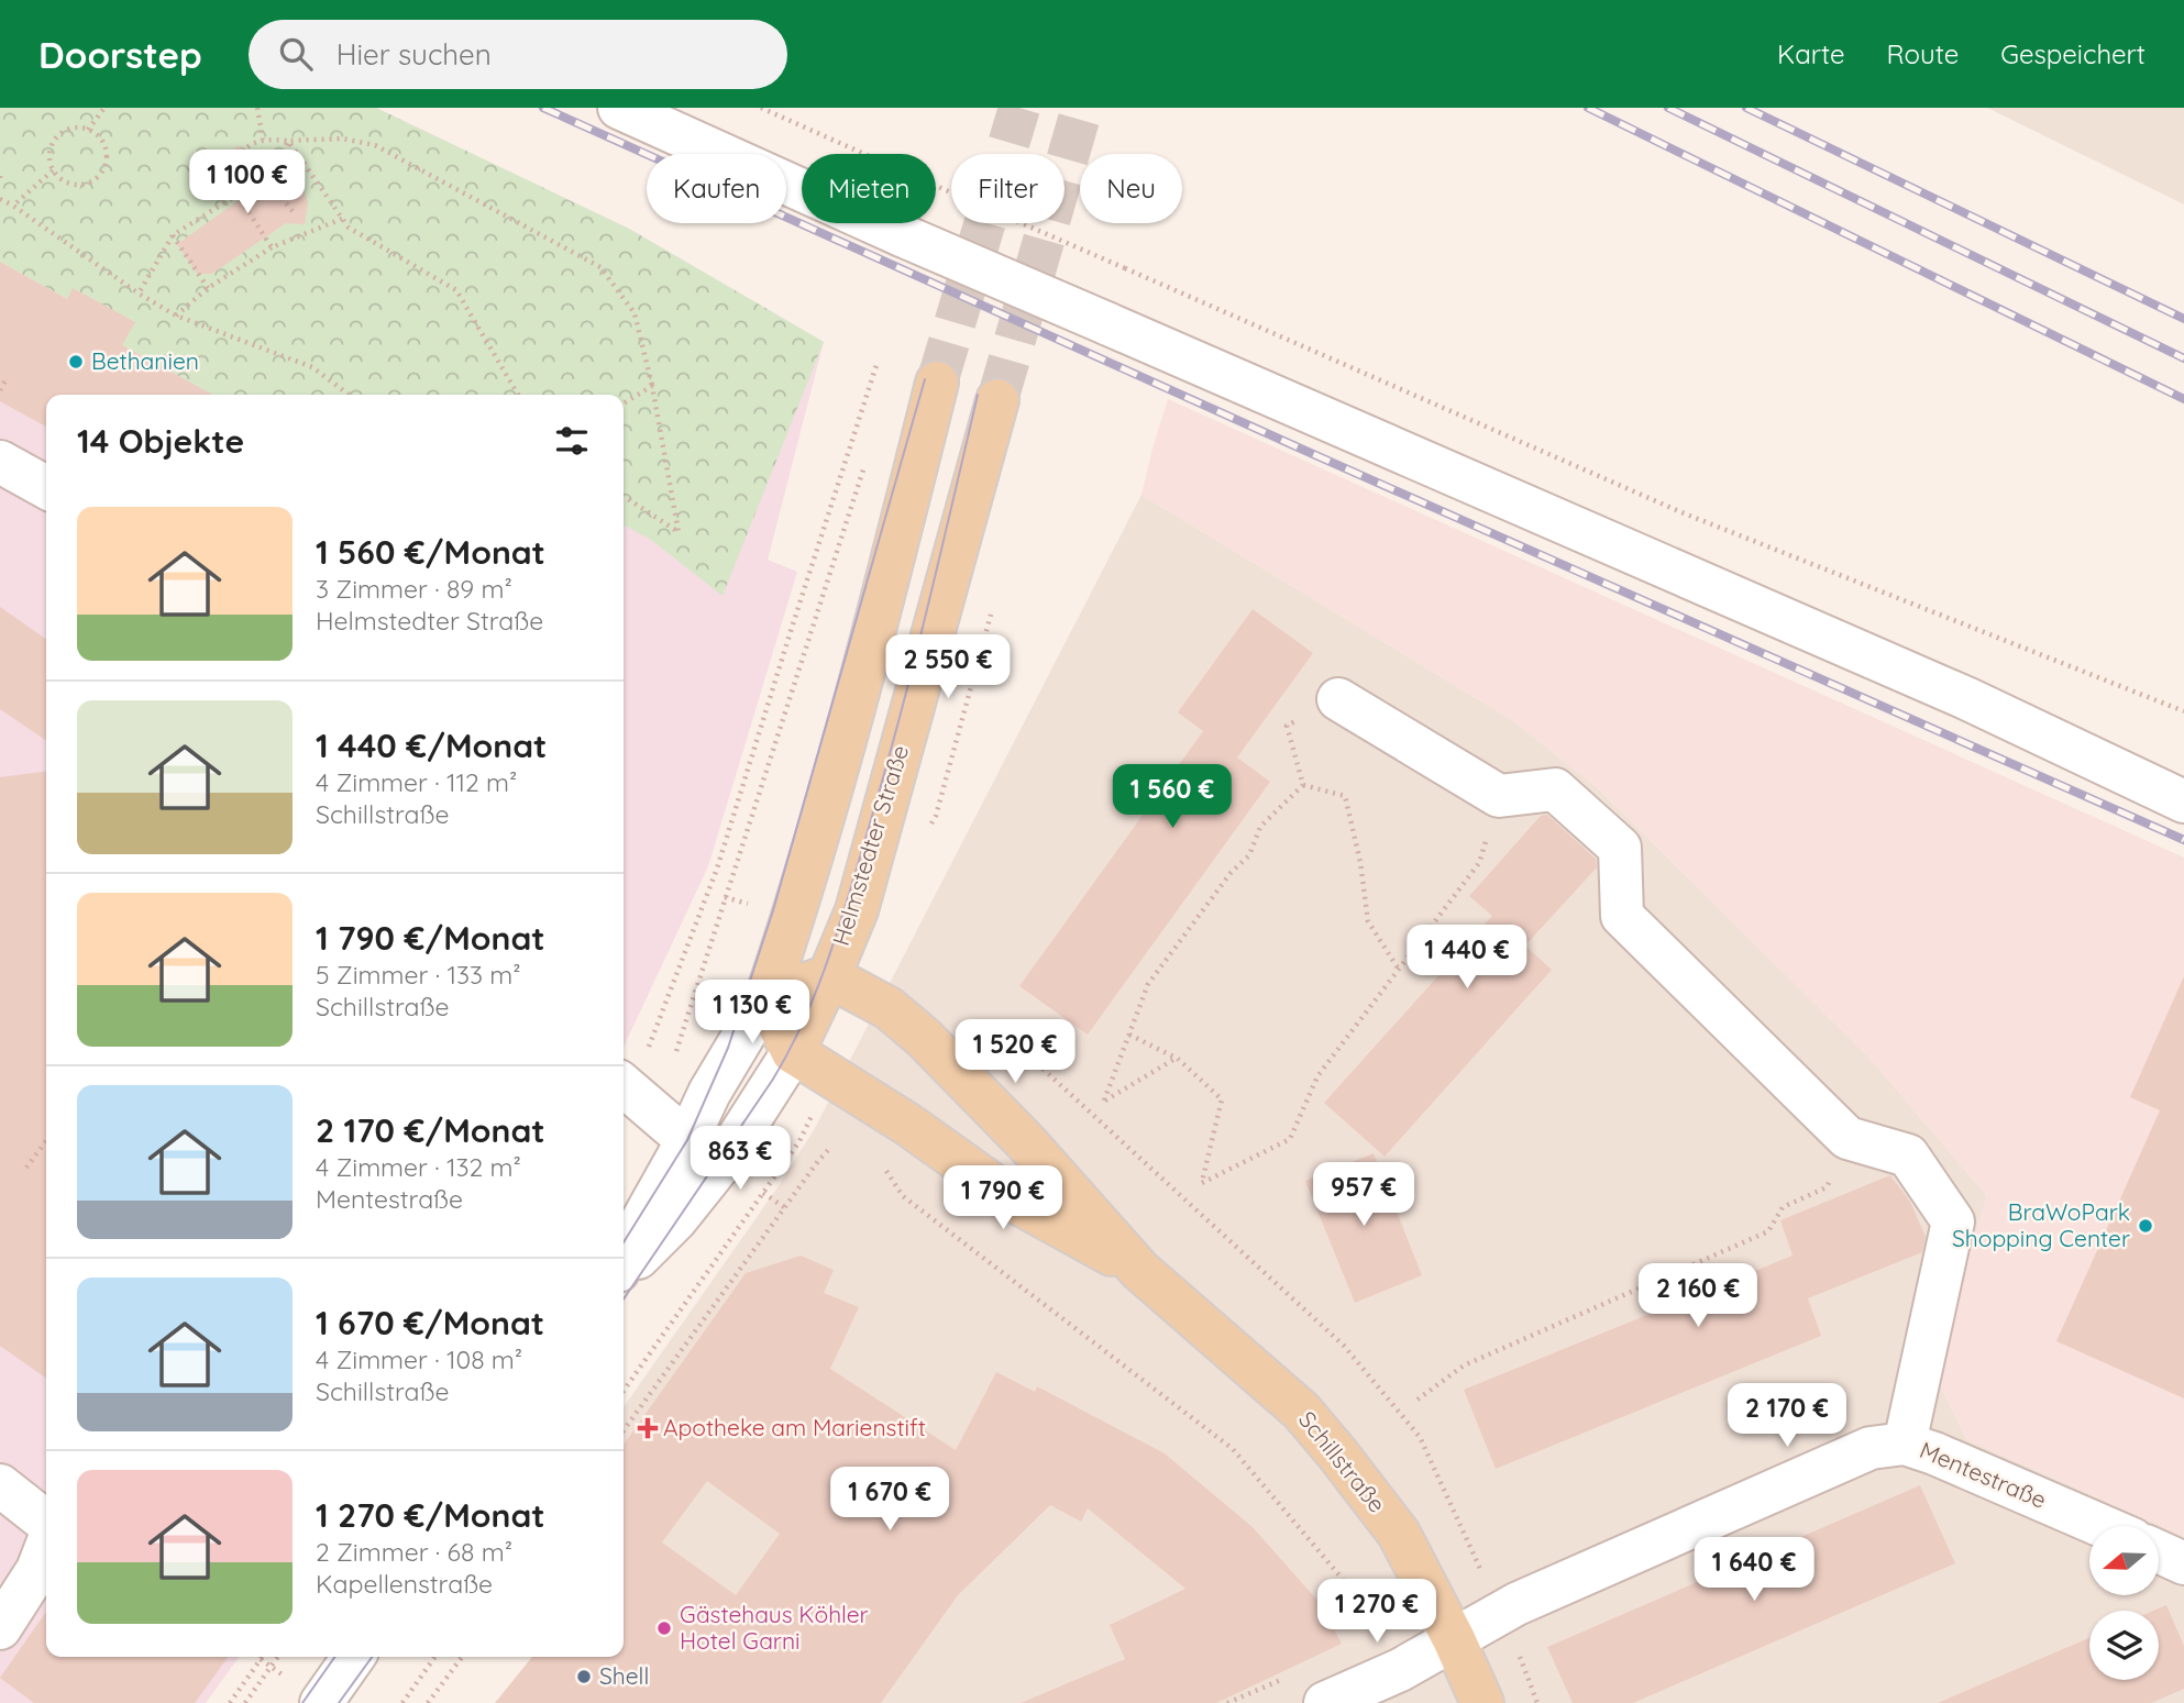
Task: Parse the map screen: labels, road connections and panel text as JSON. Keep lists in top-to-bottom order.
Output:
{
  "streets": {
    "main road": ["Helmstedter Straße", "Schillstraße"],
    "street": ["Mentestraße"]
  },
  "crossings": [
    ["Helmstedter Straße", "Schillstraße"],
    ["Schillstraße", "Mentestraße"]
  ],
  "places": {
    "other": [
      "Bethanien",
      "BraWoPark Shopping Center",
      "Gästehaus Köhler Hotel Garni",
      "Shell"
    ],
    "health": ["Apotheke am Marienstift"]
  },
  "north": "left",
  "page": {
    "header": "Doorstep",
    "search": "Hier suchen",
    "nav": ["Karte", "Route", "Gespeichert"],
    "price": [
      "1 100 €",
      "2 550 €",
      "1 560 €",
      "1 440 €",
      "1 130 €",
      "1 520 €",
      "863 €",
      "957 €",
      "1 790 €",
      "2 160 €",
      "2 170 €",
      "1 670 €",
      "1 640 €",
      "1 270 €"
    ],
    "chip": [
      "Kaufen",
      "Mieten",
      "Filter",
      "Neu"
    ],
    "heading": "14 Objekte",
    "list": [
      {
        "name": "1 560 €/Monat",
        "note": "3 Zimmer · 89 m² · Helmstedter Straße"
      },
      {
        "name": "1 440 €/Monat",
        "note": "4 Zimmer · 112 m² · Schillstraße"
      },
      {
        "name": "1 790 €/Monat",
        "note": "5 Zimmer · 133 m² · Schillstraße"
      },
      {
        "name": "2 170 €/Monat",
        "note": "4 Zimmer · 132 m² · Mentestraße"
      },
      {
        "name": "1 670 €/Monat",
        "note": "4 Zimmer · 108 m² · Schillstraße"
      },
      {
        "name": "1 270 €/Monat",
        "note": "2 Zimmer · 68 m² · Kapellenstraße"
      }
    ]
  }
}
